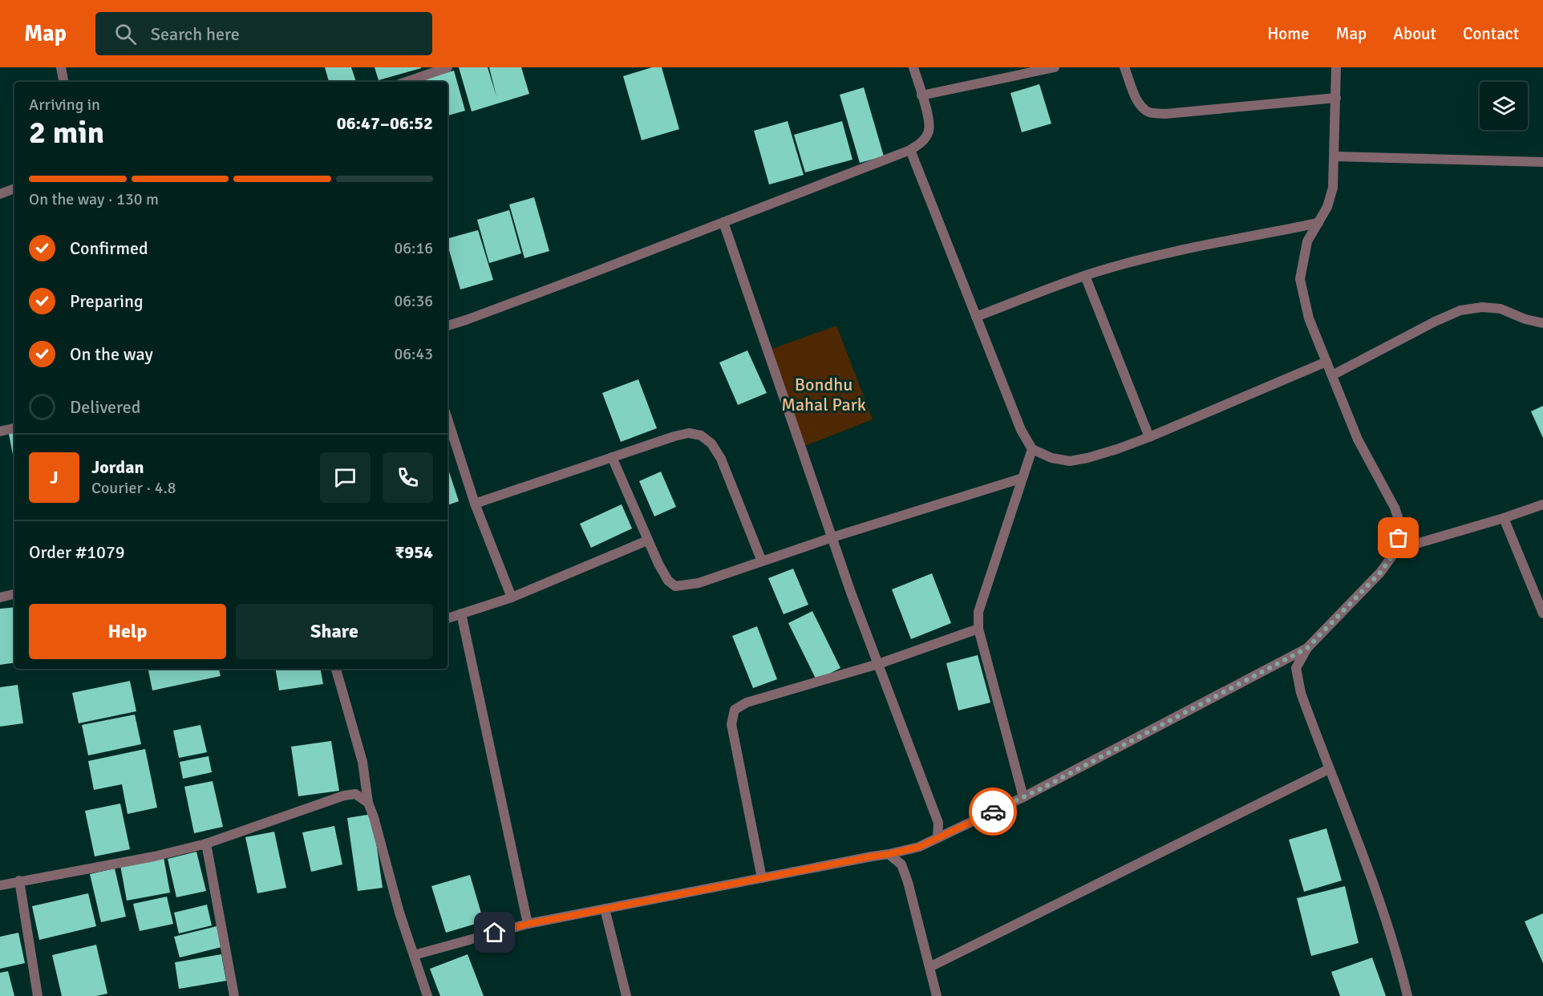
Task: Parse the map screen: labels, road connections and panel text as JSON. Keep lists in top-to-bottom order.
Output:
{
  "parks": ["Bondhu Mahal Park"],
  "page": {
    "header": "Map",
    "search": "Search here",
    "nav": [
      "Home",
      "Map",
      "About",
      "Contact"
    ],
    "heading": ["2 min", "Arriving in", "06:47–06:52"],
    "panel": [
      "Jordan",
      "Courier · 4.8",
      "Order #1079",
      "₹954"
    ],
    "bar": "On the way · 130 m",
    "list": [
      ["Confirmed", "06:16"],
      ["Preparing", "06:36"],
      ["On the way", "06:43"],
      "Delivered"
    ],
    "round": "J",
    "buttons": ["Help", "Share"]
  }
}
